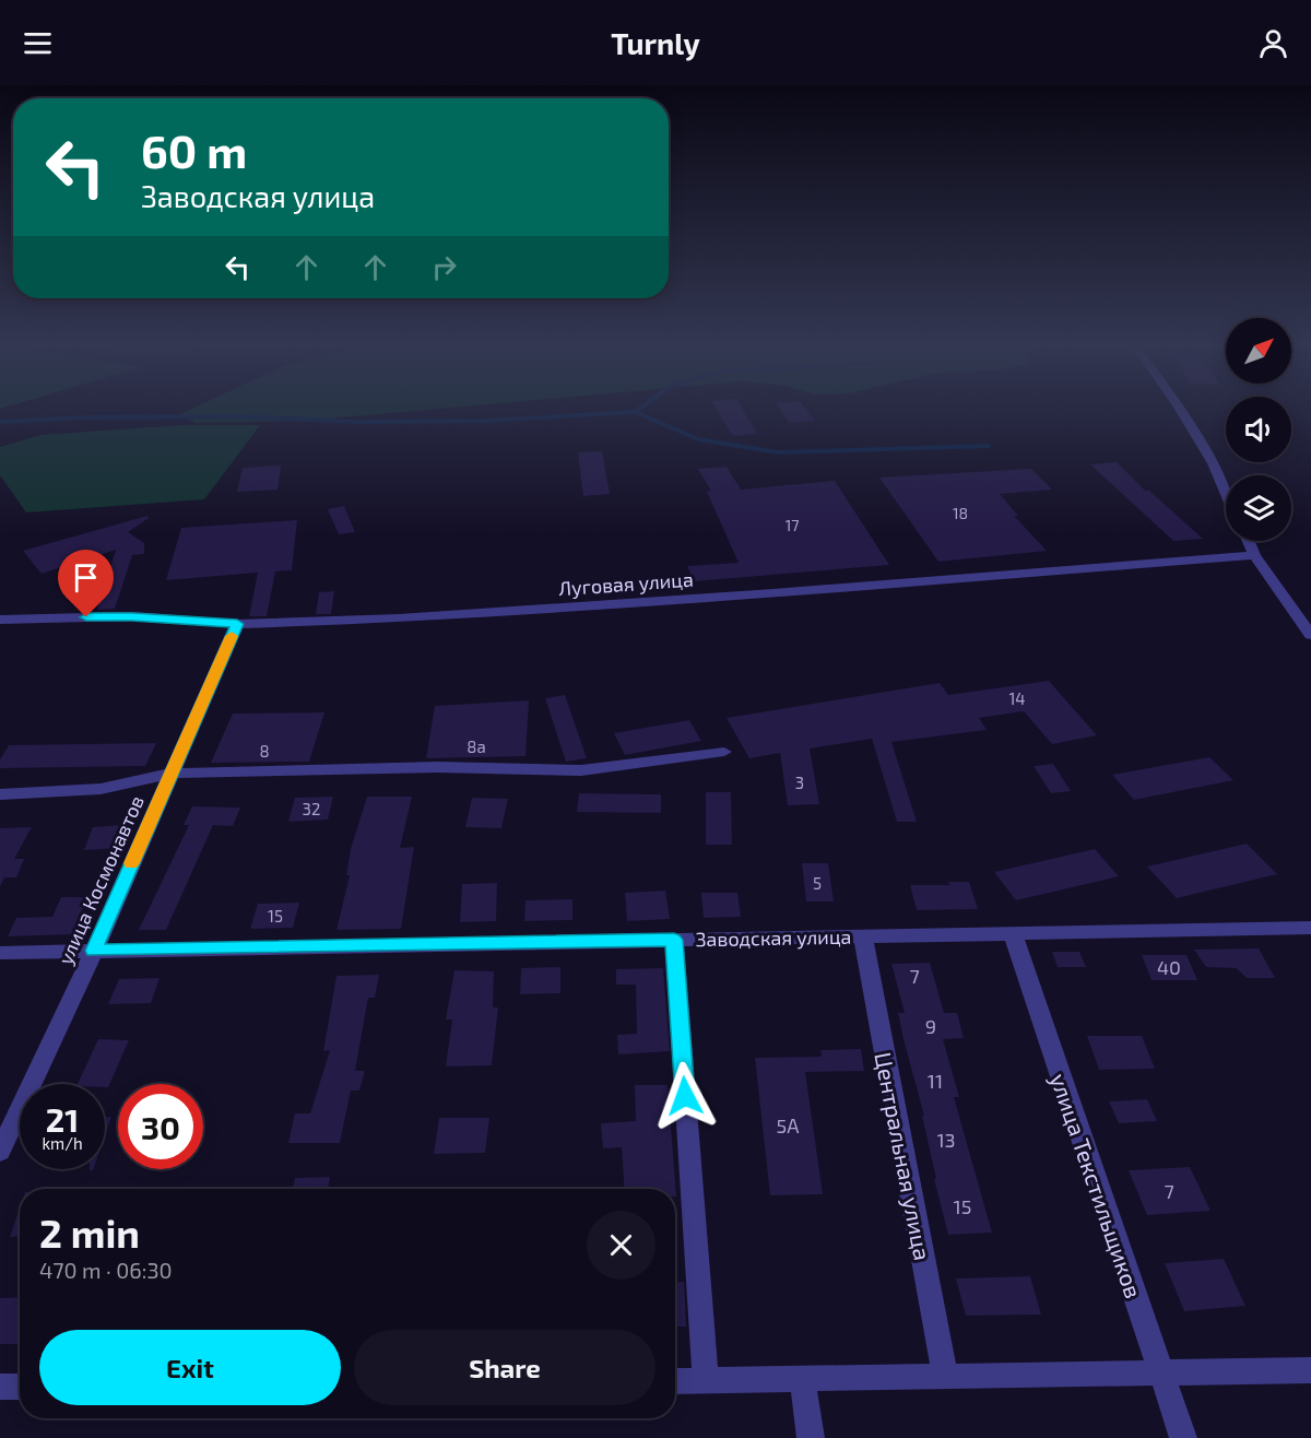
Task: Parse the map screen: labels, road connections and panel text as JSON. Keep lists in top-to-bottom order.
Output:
{
  "streets": {
    "street": [
      "Луговая улица",
      "улица Космонавтов",
      "Заводская улица",
      "Центральная улица",
      "улица Текстильщиков"
    ]
  },
  "crossings": [
    ["Луговая улица", "улица Космонавтов"],
    ["улица Космонавтов", "Заводская улица"],
    ["Заводская улица", "Центральная улица"],
    ["Заводская улица", "улица Текстильщиков"]
  ],
  "house_numbers": [
    "18",
    "17",
    "14",
    "8а",
    "8",
    "3",
    "32",
    "5",
    "15",
    "40",
    "7",
    "9",
    "11",
    "5А",
    "13",
    "7",
    "15"
  ],
  "north": "top right",
  "page": {
    "header": "Turnly",
    "turn": ["60 m", "Заводская улица"],
    "speed": "21 km/h",
    "limit": "30",
    "heading": ["2 min", "470 m · 06:30"],
    "buttons": ["Exit", "Share"]
  }
}
